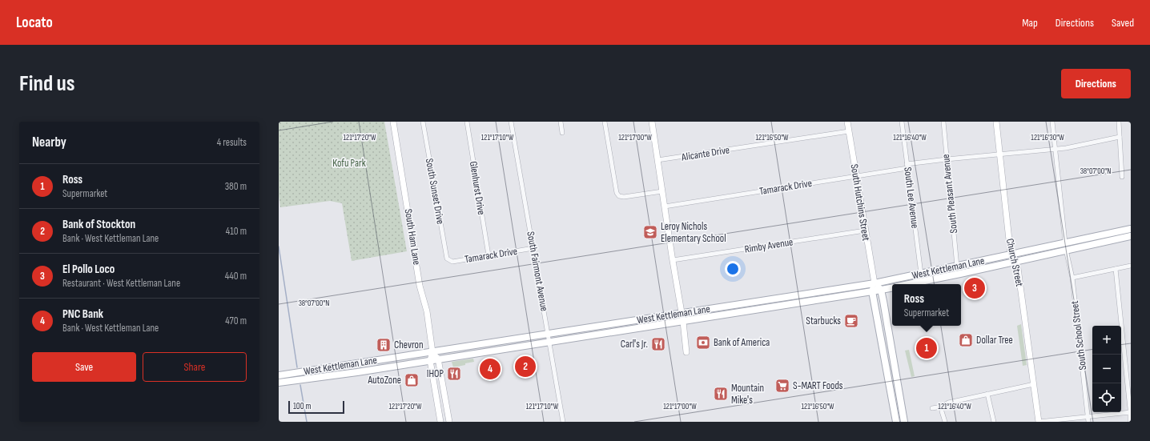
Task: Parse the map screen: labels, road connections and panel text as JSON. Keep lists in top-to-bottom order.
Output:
{
  "streets": {
    "main road": [
      "South Hutchins Street",
      "South Ham Lane",
      "Church Street",
      "West Kettleman Lane"
    ],
    "street": [
      "Alicante Drive",
      "Tamarack Drive",
      "Glenhurst Drive",
      "South Sunset Drive",
      "South Pleasant Avenue",
      "South Lee Avenue",
      "Rimby Avenue",
      "South Fairmont Avenue",
      "South School Street"
    ]
  },
  "crossings": [
    ["Alicante Drive", "South Hutchins Street"],
    ["Tamarack Drive", "Glenhurst Drive"],
    ["Tamarack Drive", "South Sunset Drive"],
    ["Tamarack Drive", "South Pleasant Avenue"],
    ["Tamarack Drive", "South Lee Avenue"],
    ["Tamarack Drive", "South Hutchins Street"],
    ["Tamarack Drive", "Church Street"],
    ["Tamarack Drive", "South Fairmont Avenue"],
    ["South Pleasant Avenue", "West Kettleman Lane"],
    ["South Lee Avenue", "West Kettleman Lane"],
    ["South Hutchins Street", "Rimby Avenue"],
    ["South Hutchins Street", "West Kettleman Lane"],
    ["South Ham Lane", "West Kettleman Lane"],
    ["Church Street", "West Kettleman Lane"],
    ["Church Street", "South School Street"],
    ["West Kettleman Lane", "South Fairmont Avenue"],
    ["West Kettleman Lane", "South School Street"]
  ],
  "parks": ["Kofu Park"],
  "places": {
    "school or university": ["Leroy Nichols Elementary School"],
    "cafe": ["Starbucks"],
    "shop": ["Dollar Tree", "AutoZone"],
    "bank": ["Bank of America"],
    "restaurant": ["Carl's Jr.", "IHOP", "Mountain Mike's"],
    "building": ["Chevron"],
    "supermarket": ["S-MART Foods"]
  },
  "scale_bar": "100 m",
  "page": {
    "header": "Locato",
    "nav": ["Map", "Directions", "Saved"],
    "buttons": [
      "Directions",
      ["Save", "Share"]
    ],
    "title": "Find us",
    "heading": ["Nearby", "4 results"],
    "list": [
      {
        "mark": "1",
        "name": "Ross",
        "note": "Supermarket",
        "value": "380 m"
      },
      {
        "mark": "2",
        "name": "Bank of Stockton",
        "note": "Bank · West Kettleman Lane",
        "value": "410 m"
      },
      {
        "mark": "3",
        "name": "El Pollo Loco",
        "note": "Restaurant · West Kettleman Lane",
        "value": "440 m"
      },
      {
        "mark": "4",
        "name": "PNC Bank",
        "note": "Bank · West Kettleman Lane",
        "value": "470 m"
      }
    ],
    "pins": [
      "3",
      "1",
      "2",
      "4"
    ],
    "popup": ["Ross", "Supermarket"],
    "map_buttons": ["+", "−"],
    "scale": "100 m"
  },
  "coordinates": [
    "121°17'20\"W",
    "121°17'10\"W",
    "121°17'00\"W",
    "121°16'50\"W",
    "121°16'40\"W",
    "121°16'30\"W",
    "38°07'00\"N"
  ]
}
